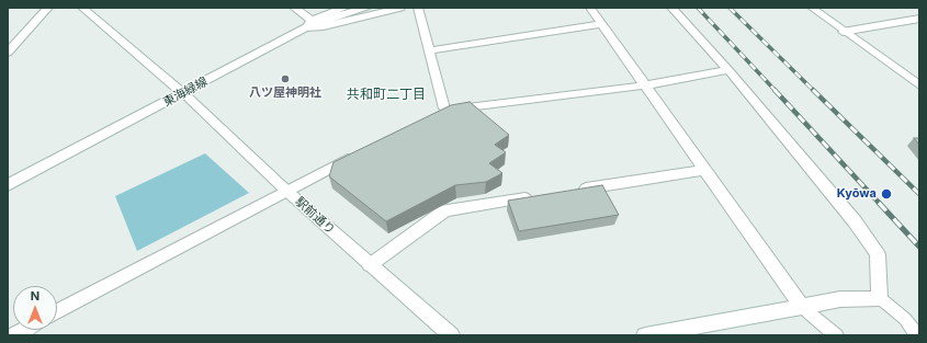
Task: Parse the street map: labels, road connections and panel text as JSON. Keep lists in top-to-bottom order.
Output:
{
  "streets": {
    "street": ["東海緑線", "駅前通り"]
  },
  "crossings": [
    ["東海緑線", "駅前通り"]
  ],
  "districts": ["共和町二丁目"],
  "places": ["八ツ屋神明社", "Kyōwa"],
  "north": "top"
}
